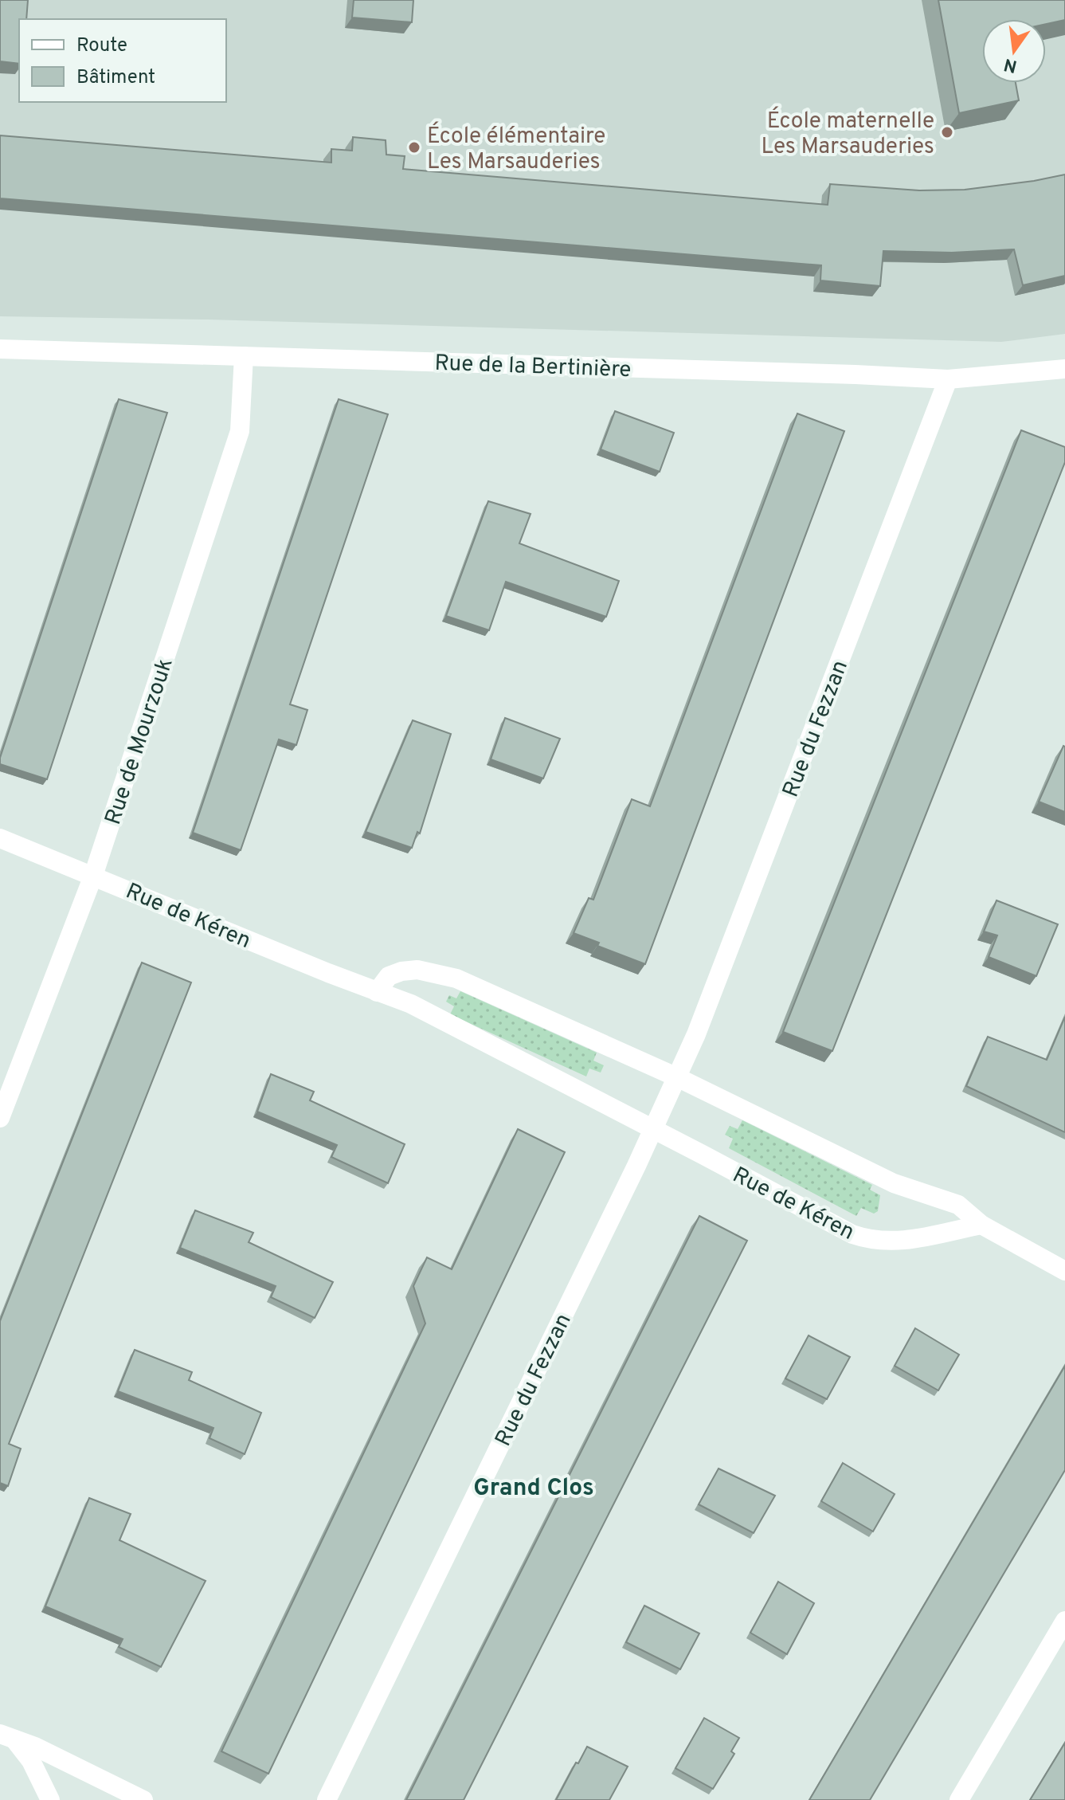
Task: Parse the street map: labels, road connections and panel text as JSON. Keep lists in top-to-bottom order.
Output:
{
  "streets": {
    "street": [
      "Rue de la Bertinière",
      "Rue du Fezzan",
      "Rue de Mourzouk",
      "Rue de Kéren"
    ]
  },
  "crossings": [
    ["Rue de la Bertinière", "Rue du Fezzan"],
    ["Rue de la Bertinière", "Rue de Mourzouk"],
    ["Rue du Fezzan", "Rue de Kéren"],
    ["Rue de Mourzouk", "Rue de Kéren"]
  ],
  "districts": ["Grand Clos"],
  "places": ["École maternelle Les Marsauderies", "École élémentaire Les Marsauderies"],
  "legend": ["Route", "Bâtiment"],
  "north": "bottom"
}
